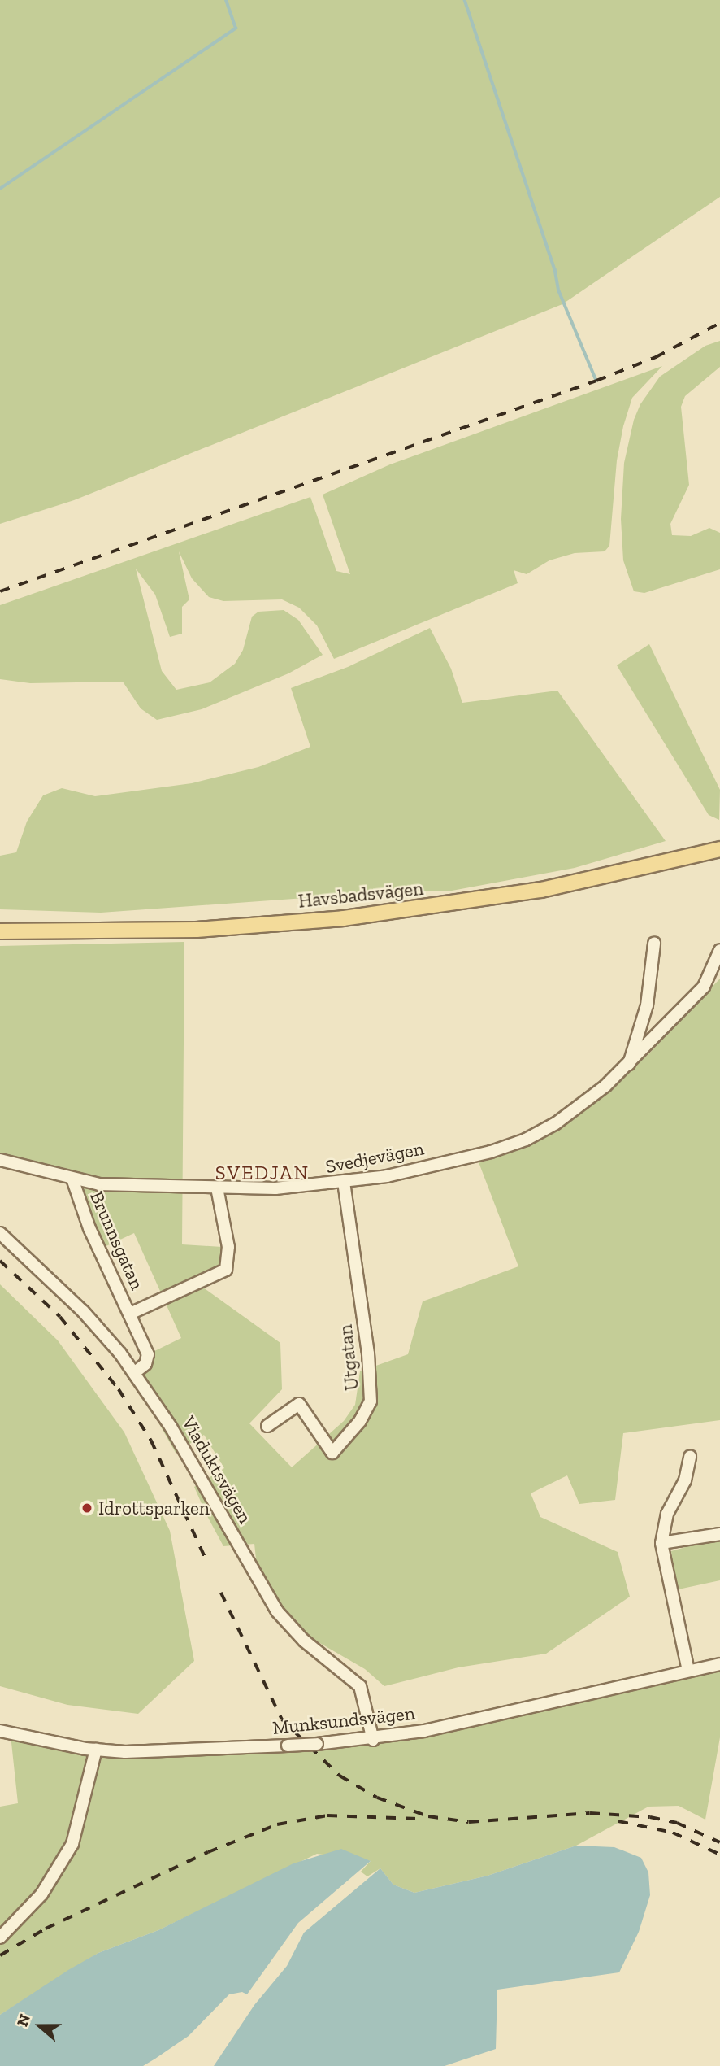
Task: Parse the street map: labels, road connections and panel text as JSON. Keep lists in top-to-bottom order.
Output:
{
  "streets": {
    "main road": ["Havsbadsvägen"],
    "street": [
      "Svedjevägen",
      "Brunnsgatan",
      "Utgatan",
      "Viaduktsvägen",
      "Munksundsvägen"
    ]
  },
  "crossings": [
    ["Svedjevägen", "Brunnsgatan"],
    ["Svedjevägen", "Utgatan"],
    ["Brunnsgatan", "Viaduktsvägen"],
    ["Viaduktsvägen", "Munksundsvägen"]
  ],
  "districts": ["SVEDJAN"],
  "places": ["Idrottsparken"],
  "north": "left"
}
